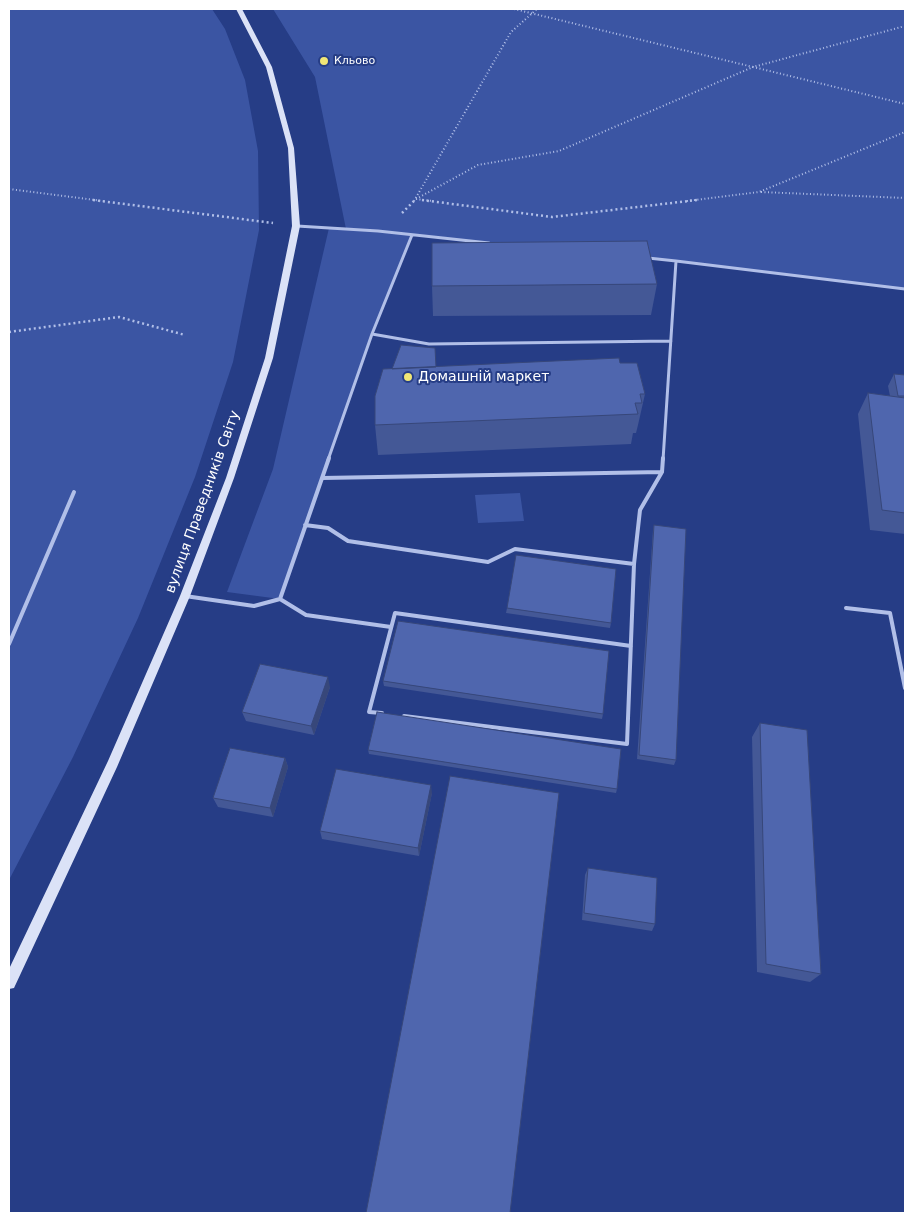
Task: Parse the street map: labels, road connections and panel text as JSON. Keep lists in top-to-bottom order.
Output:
{
  "streets": {
    "main road": ["вулиця Праведників Світу"]
  },
  "places": ["Кльово", "Домашній маркет"]
}
